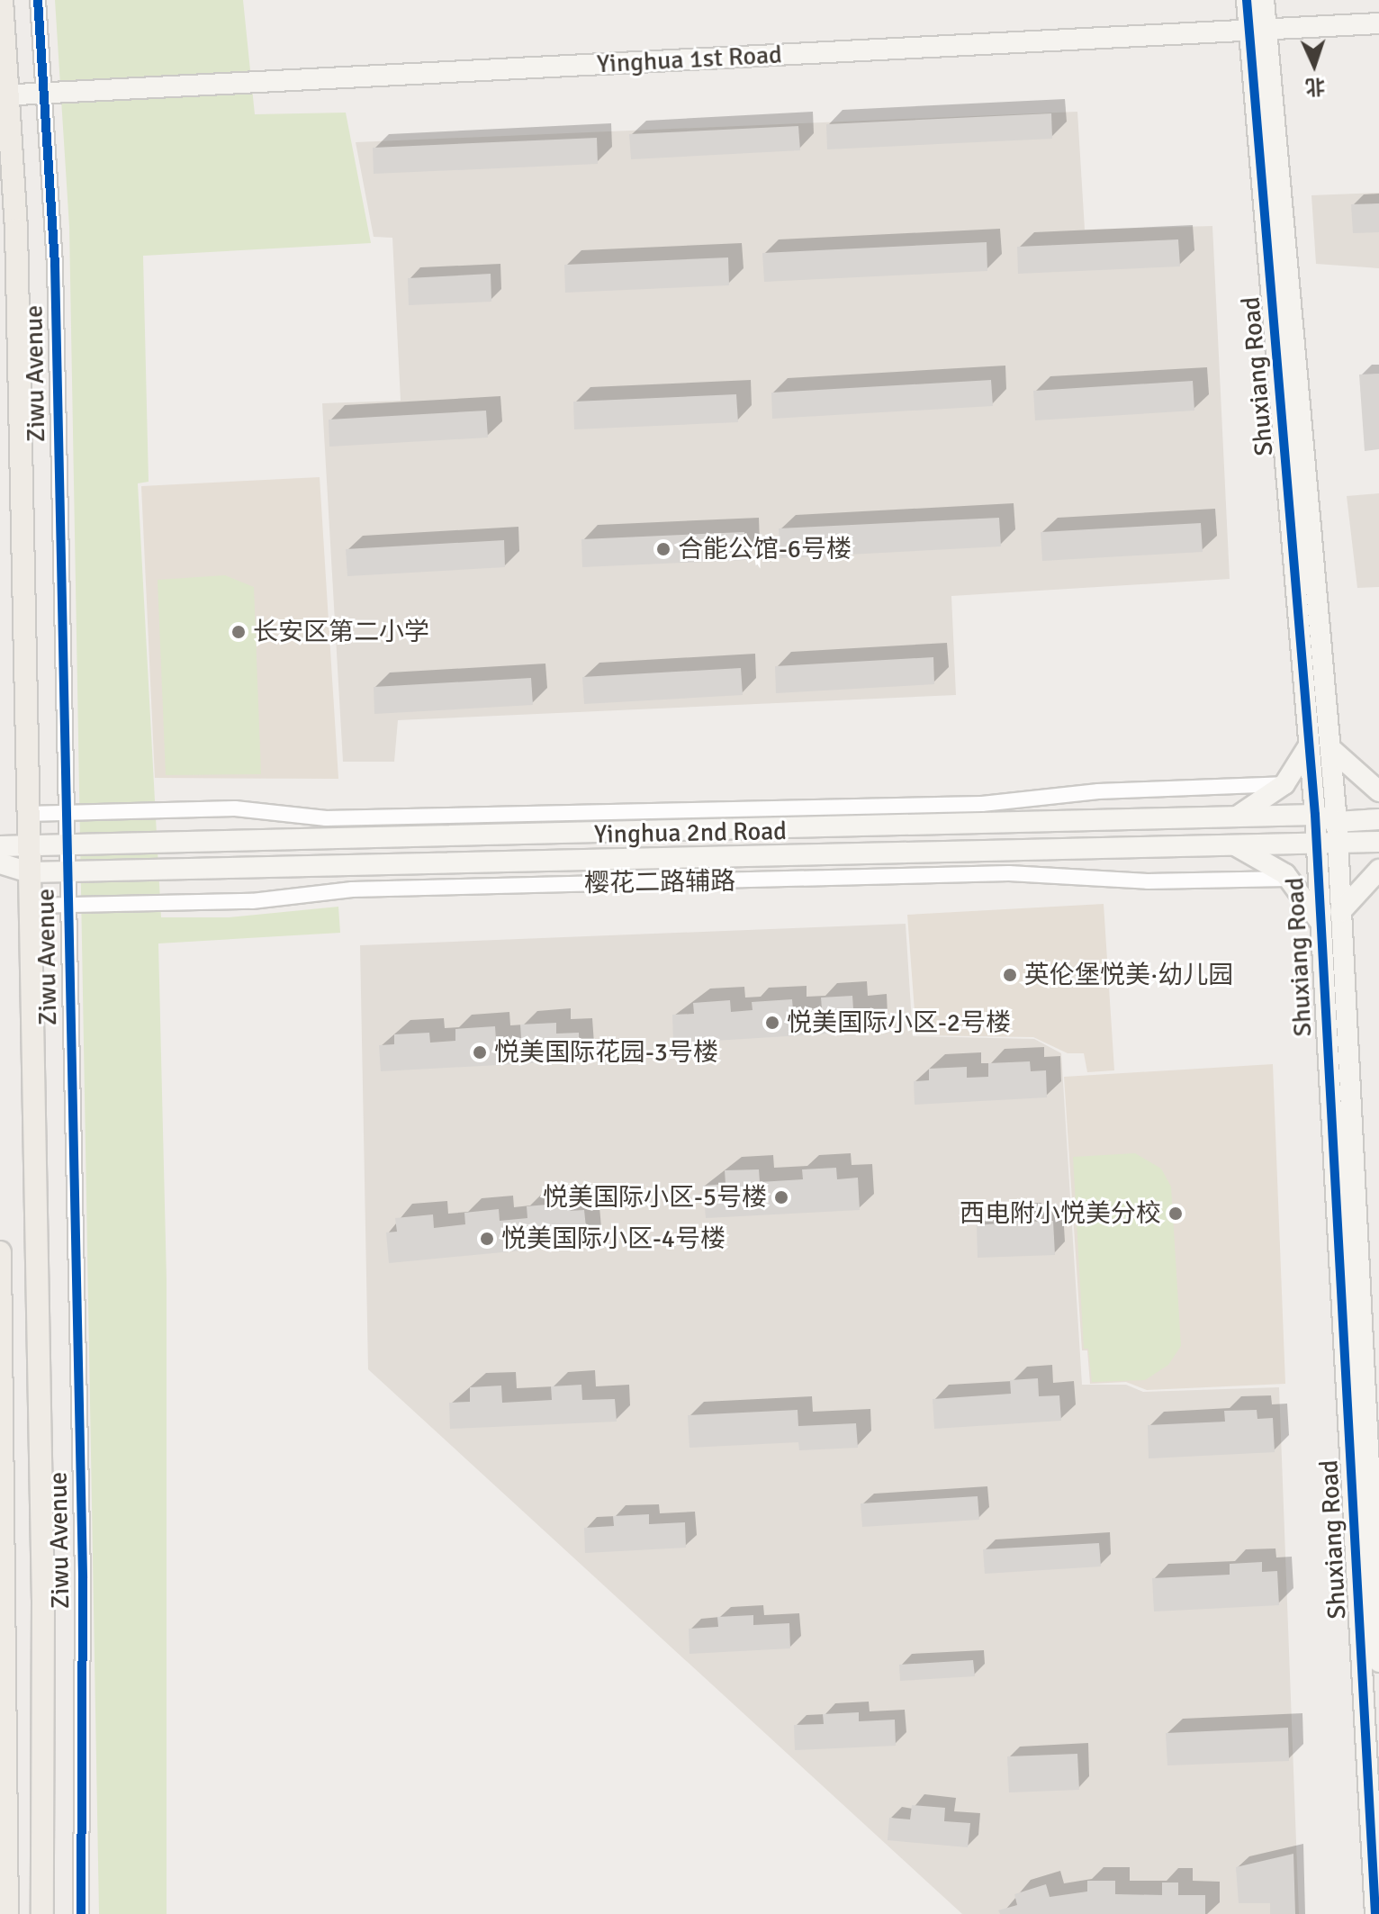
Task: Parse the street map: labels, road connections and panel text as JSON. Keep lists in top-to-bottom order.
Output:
{
  "streets": {
    "main road": ["Ziwu Avenue"],
    "street": [
      "Yinghua 1st Road",
      "Shuxiang Road",
      "Yinghua 2nd Road",
      "樱花二路辅路"
    ]
  },
  "crossings": [
    ["Yinghua 1st Road", "Ziwu Avenue"],
    ["Yinghua 1st Road", "Shuxiang Road"],
    ["Ziwu Avenue", "Yinghua 2nd Road"],
    ["Ziwu Avenue", "樱花二路辅路"],
    ["Shuxiang Road", "Yinghua 2nd Road"]
  ],
  "places": [
    "合能公馆-6号楼",
    "长安区第二小学",
    "英伦堡悦美·幼儿园",
    "悦美国际小区-2号楼",
    "悦美国际花园-3号楼",
    "悦美国际小区-5号楼",
    "西电附小悦美分校",
    "悦美国际小区-4号楼"
  ],
  "north": "bottom"
}
